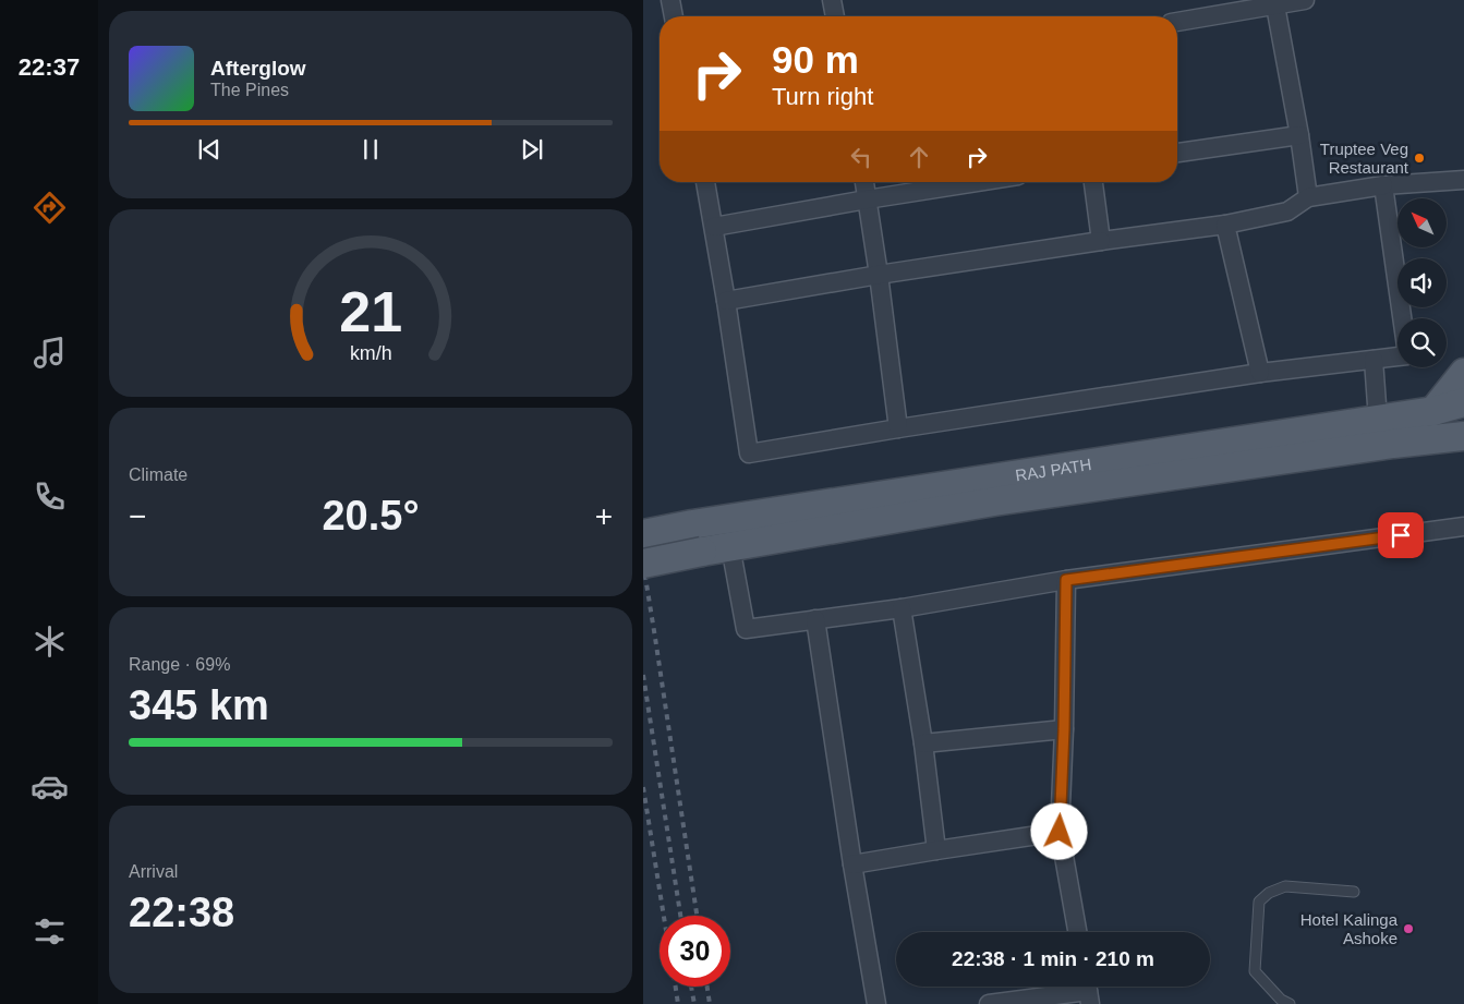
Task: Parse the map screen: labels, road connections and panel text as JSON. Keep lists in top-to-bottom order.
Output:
{
  "streets": {
    "main road": ["RAJ PATH"]
  },
  "places": ["Truptee Veg Restaurant", "Hotel Kalinga Ashoke"],
  "north": "top left",
  "page": {
    "tabs": "22:37",
    "turn": ["90 m", "Turn right"],
    "song": ["Afterglow", "The Pines"],
    "tile": [
      "Climate",
      ["Range · 69%", "345 km"],
      ["Arrival", "22:38"]
    ],
    "heat": ["−", "20.5°", "+"],
    "limit": "30",
    "trip": "22:38 · 1 min · 210 m",
    "gauge": ["21", "km/h"]
  }
}
